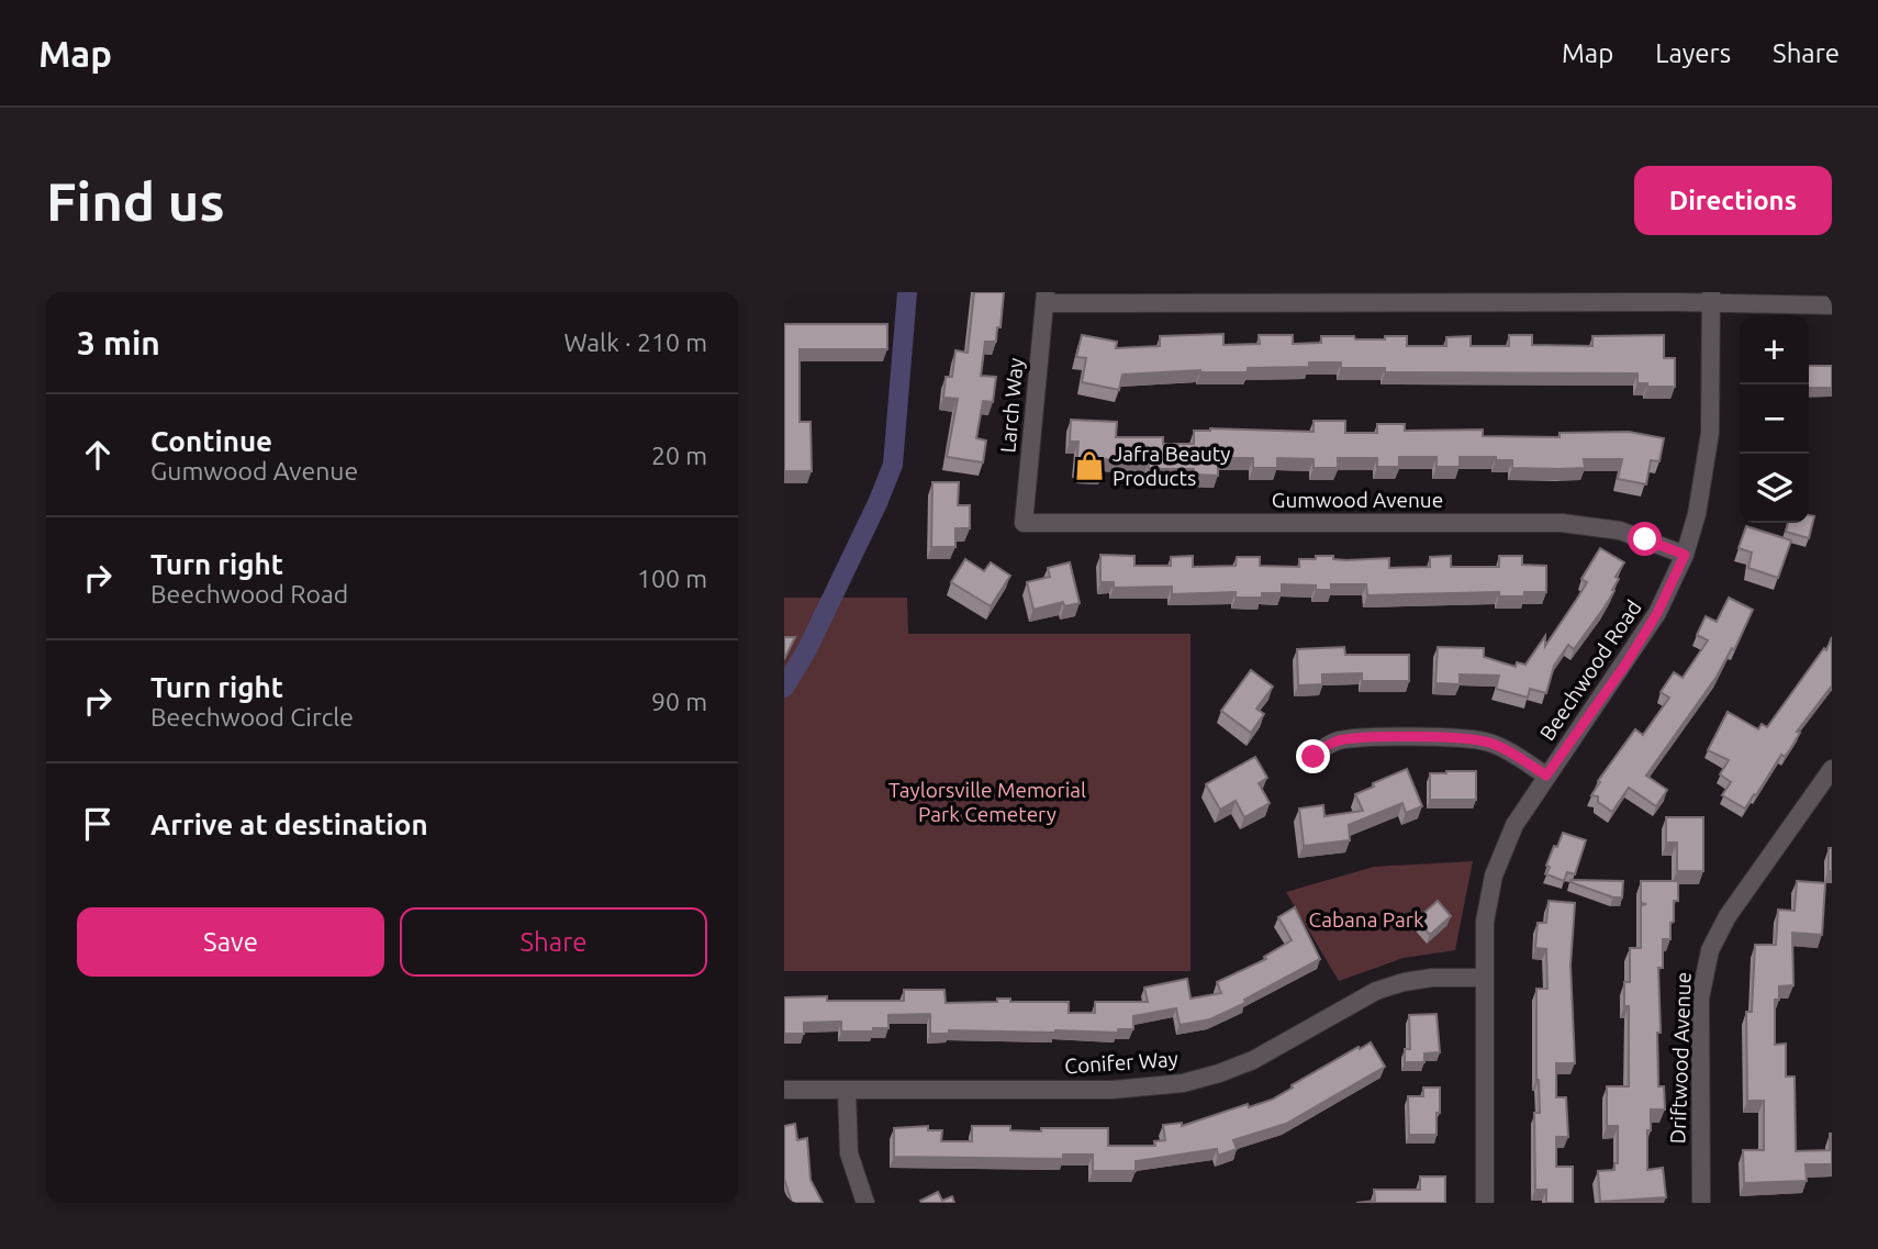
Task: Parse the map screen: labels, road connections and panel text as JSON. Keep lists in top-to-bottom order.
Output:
{
  "streets": {
    "street": [
      "Larch Way",
      "Gumwood Avenue",
      "Beechwood Road",
      "Driftwood Avenue",
      "Conifer Way"
    ]
  },
  "crossings": [
    ["Larch Way", "Gumwood Avenue"],
    ["Gumwood Avenue", "Beechwood Road"],
    ["Beechwood Road", "Conifer Way"]
  ],
  "parks": ["Taylorsville Memorial Park Cemetery", "Cabana Park"],
  "places": {
    "shop": ["Jafra Beauty Products"]
  },
  "page": {
    "header": "Map",
    "nav": ["Map", "Layers", "Share"],
    "buttons": [
      "Directions",
      ["Save", "Share"]
    ],
    "title": "Find us",
    "heading": ["3 min", "Walk · 210 m"],
    "map_buttons": ["+", "−"],
    "list": [
      ["Continue", "Gumwood Avenue", "20 m"],
      ["Turn right", "Beechwood Road", "100 m"],
      ["Turn right", "Beechwood Circle", "90 m"],
      "Arrive at destination"
    ]
  }
}
